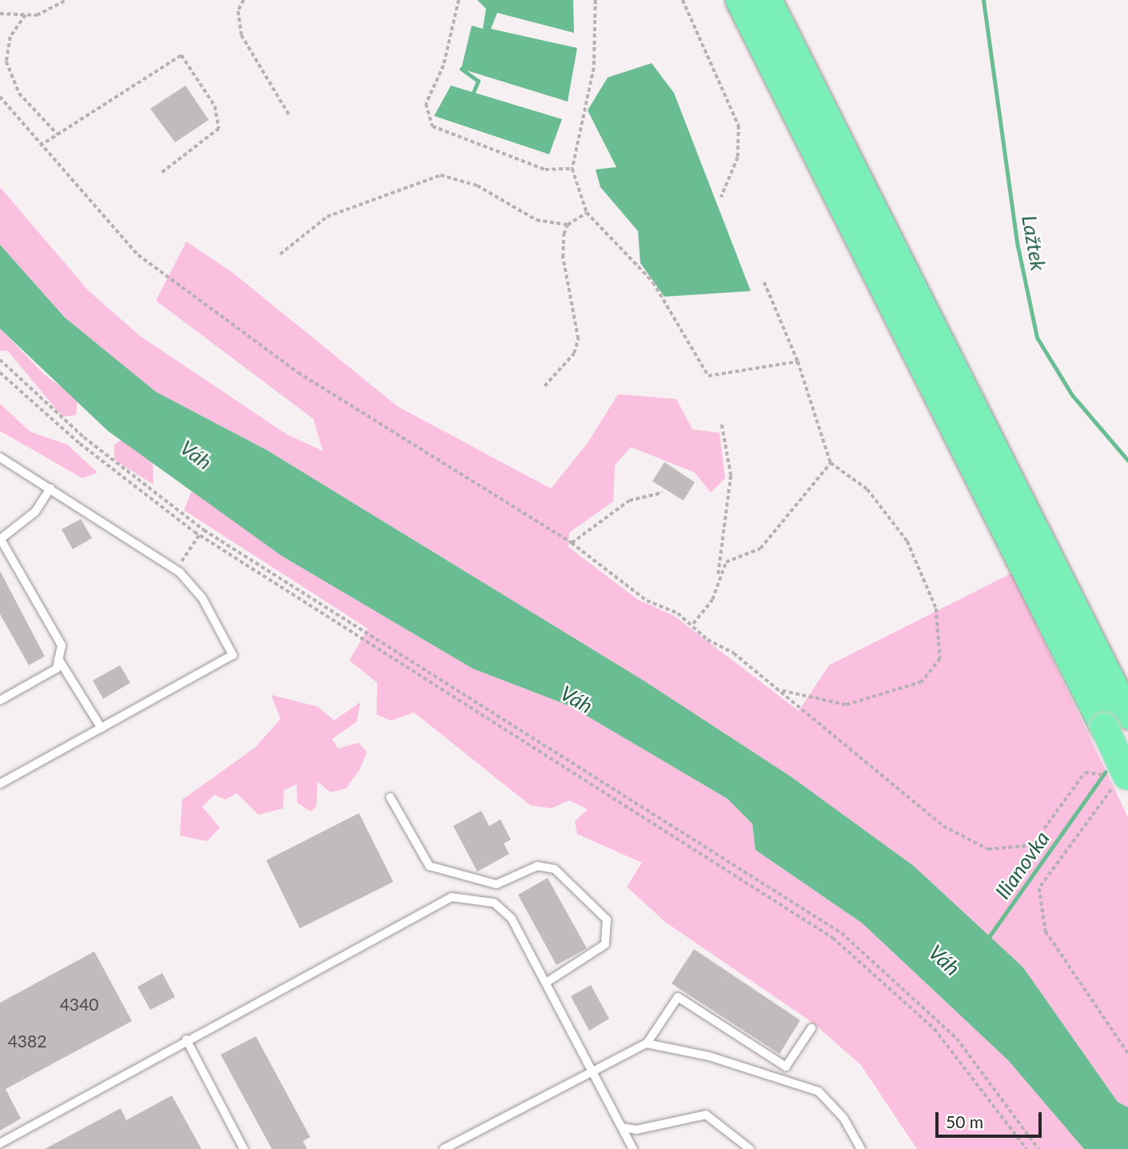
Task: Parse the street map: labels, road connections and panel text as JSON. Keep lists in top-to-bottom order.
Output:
{
  "water": ["Lažtek", "Váh", "Ilianovka"],
  "house_numbers": ["4340", "4382"],
  "scale_bar": "50 m"
}
